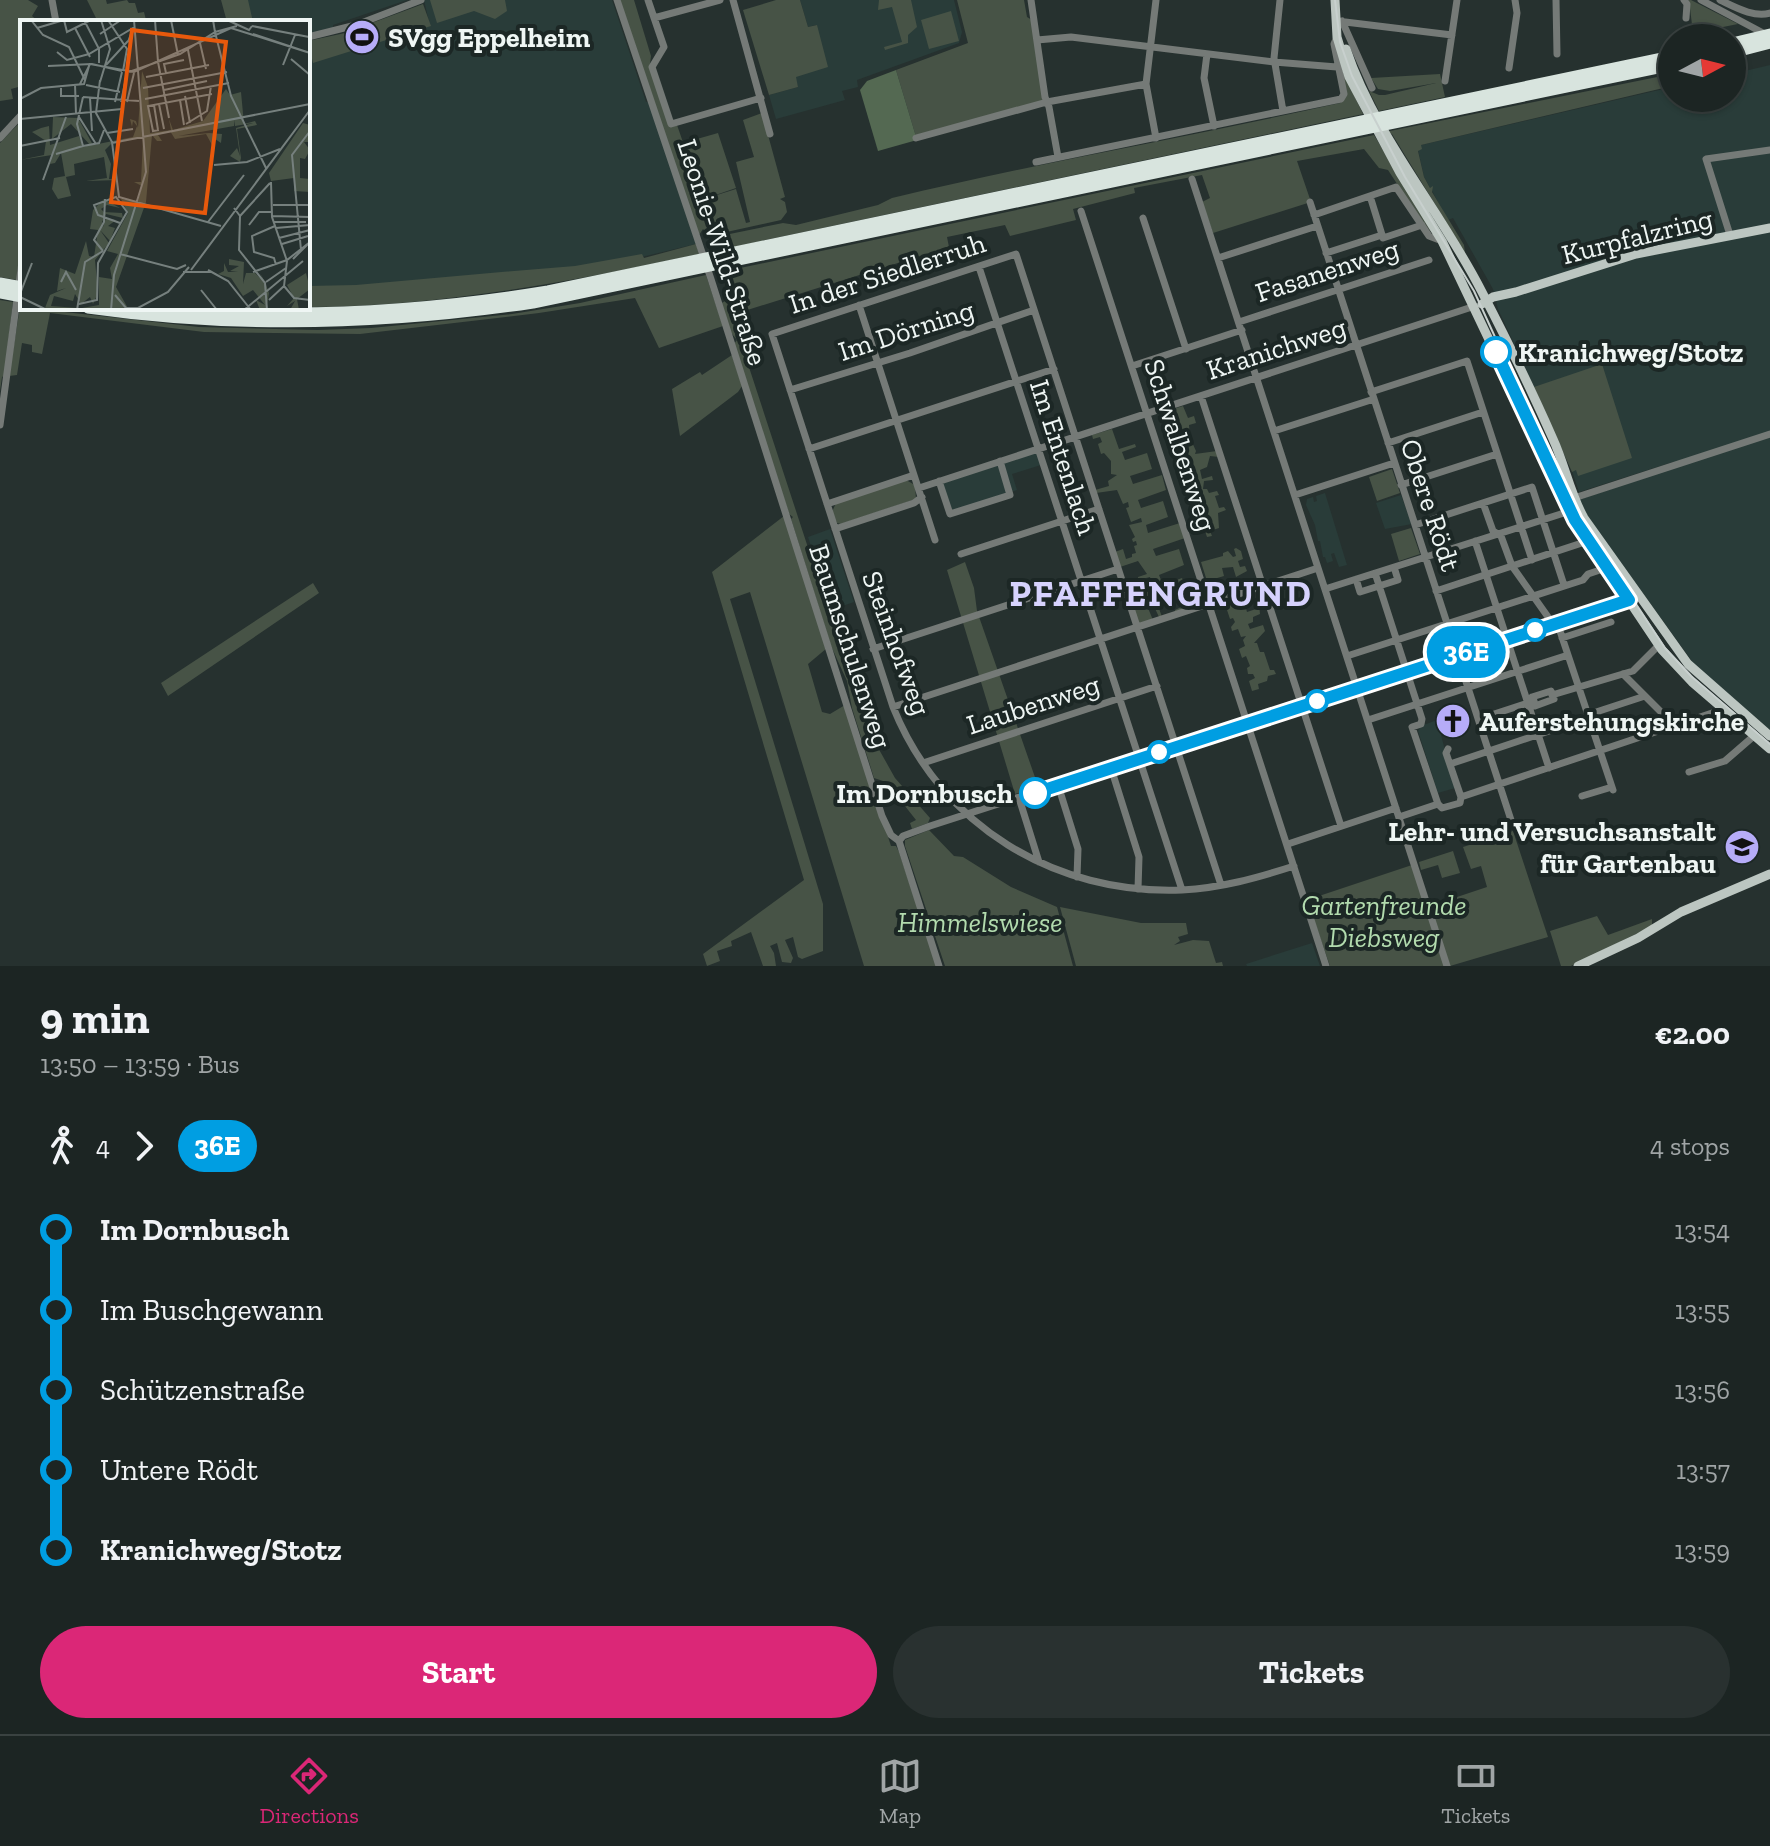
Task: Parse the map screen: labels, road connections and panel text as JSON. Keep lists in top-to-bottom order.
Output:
{
  "streets": {
    "main road": ["Kurpfalzring"],
    "street": [
      "Leonie-Wild-Straße",
      "Fasanenweg",
      "In der Siedlerruh",
      "Im Dörning",
      "Kranichweg",
      "Schwalbenweg",
      "Im Entenlach",
      "Obere Rödt",
      "Steinhofweg",
      "Baumschulenweg",
      "Laubenweg"
    ]
  },
  "crossings": [
    ["Kurpfalzring", "Kranichweg"],
    ["Leonie-Wild-Straße", "Baumschulenweg"],
    ["Fasanenweg", "Schwalbenweg"],
    ["Fasanenweg", "Obere Rödt"],
    ["In der Siedlerruh", "Im Dörning"],
    ["In der Siedlerruh", "Im Entenlach"],
    ["In der Siedlerruh", "Steinhofweg"],
    ["Im Dörning", "Im Entenlach"],
    ["Im Dörning", "Steinhofweg"],
    ["Kranichweg", "Schwalbenweg"],
    ["Kranichweg", "Im Entenlach"],
    ["Kranichweg", "Obere Rödt"],
    ["Schwalbenweg", "Steinhofweg"],
    ["Im Entenlach", "Steinhofweg"],
    ["Im Entenlach", "Laubenweg"],
    ["Steinhofweg", "Laubenweg"]
  ],
  "districts": ["PFAFFENGRUND"],
  "parks": ["Gartenfreunde Diebsweg", "Himmelswiese"],
  "places": {
    "sports": ["SVgg Eppelheim"],
    "other": ["Kranichweg/Stotz", "Im Dornbusch"],
    "church": ["Auferstehungskirche"],
    "school or university": ["Lehr- und Versuchsanstalt für Gartenbau"]
  },
  "lines": ["bus line 36E"],
  "north": "right",
  "page": {
    "on_map": "36E",
    "heading": ["9 min", "13:50 – 13:59 · Bus", "€2.00"],
    "legs": ["4", "36E", "4 stops"],
    "list": [
      {
        "name": "Im Dornbusch",
        "value": "13:54"
      },
      {
        "name": "Im Buschgewann",
        "value": "13:55"
      },
      {
        "name": "Schützenstraße",
        "value": "13:56"
      },
      {
        "name": "Untere Rödt",
        "value": "13:57"
      },
      {
        "name": "Kranichweg/Stotz",
        "value": "13:59"
      }
    ],
    "buttons": ["Start", "Tickets"],
    "tabs": ["Directions", "Map", "Tickets"]
  }
}
